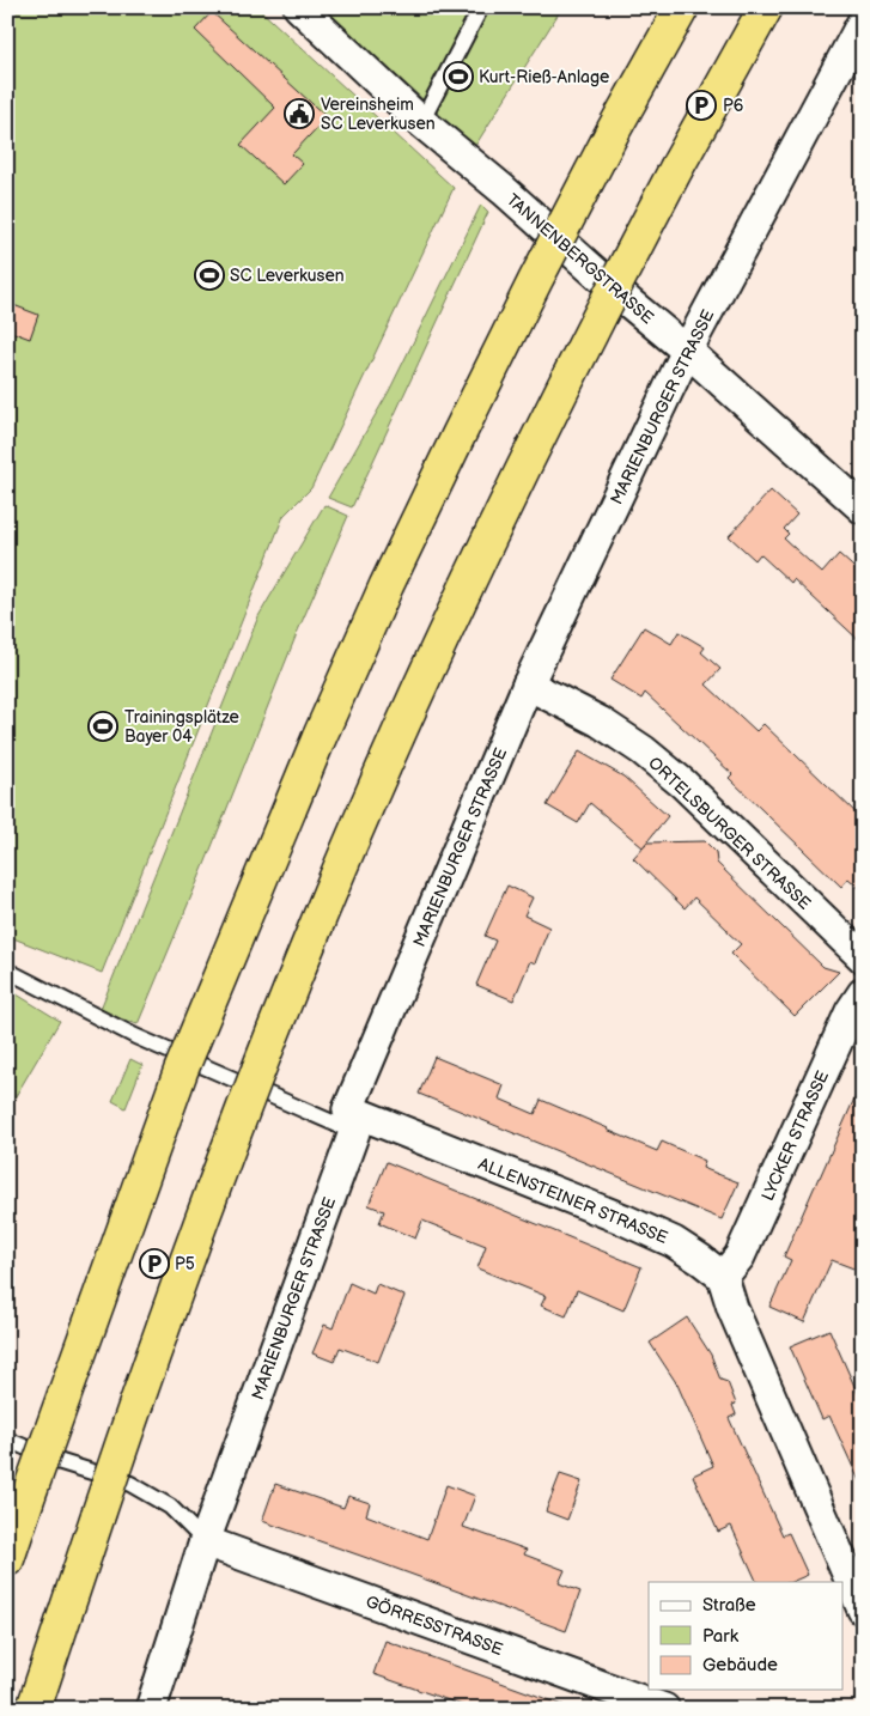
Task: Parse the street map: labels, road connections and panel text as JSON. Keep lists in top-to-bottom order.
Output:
{
  "streets": {
    "street": [
      "TANNENBERGSTRASSE",
      "MARIENBURGER STRASSE",
      "ORTELSBURGER STRASSE",
      "LYCKER STRASSE",
      "ALLENSTEINER STRASSE",
      "GÖRRESSTRASSE"
    ]
  },
  "crossings": [
    ["TANNENBERGSTRASSE", "MARIENBURGER STRASSE"],
    ["MARIENBURGER STRASSE", "ORTELSBURGER STRASSE"],
    ["MARIENBURGER STRASSE", "ALLENSTEINER STRASSE"],
    ["MARIENBURGER STRASSE", "GÖRRESSTRASSE"],
    ["LYCKER STRASSE", "ALLENSTEINER STRASSE"]
  ],
  "places": {
    "sports": ["Kurt-Rieß-Anlage", "SC Leverkusen", "Trainingsplätze Bayer 04"],
    "parking": ["P6", "P5"],
    "public building": ["Vereinsheim SC Leverkusen"]
  },
  "legend": ["Straße", "Park", "Gebäude"]
}
